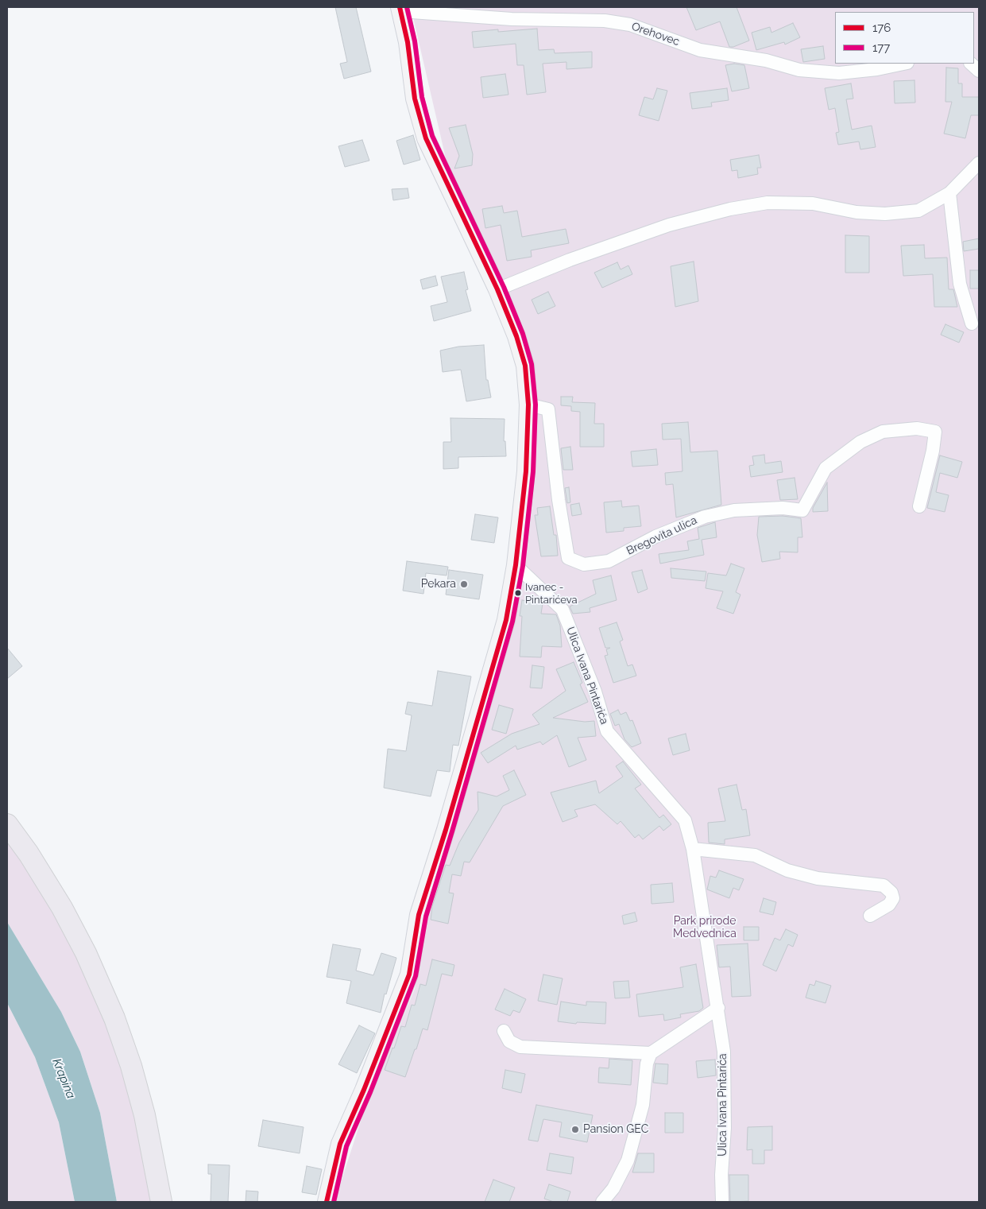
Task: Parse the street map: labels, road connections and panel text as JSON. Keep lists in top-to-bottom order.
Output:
{
  "streets": {
    "street": ["Orehovec", "Bregovita ulica", "Ulica Ivana Pintarića"]
  },
  "water": ["Krapina"],
  "parks": ["Park prirode Medvednica"],
  "places": ["Pekara", "Ivanec - Pintarićeva", "Pansion GEC"],
  "lines": ["transit line 176", "transit line 177"],
  "legend": ["176", "177"]
}
